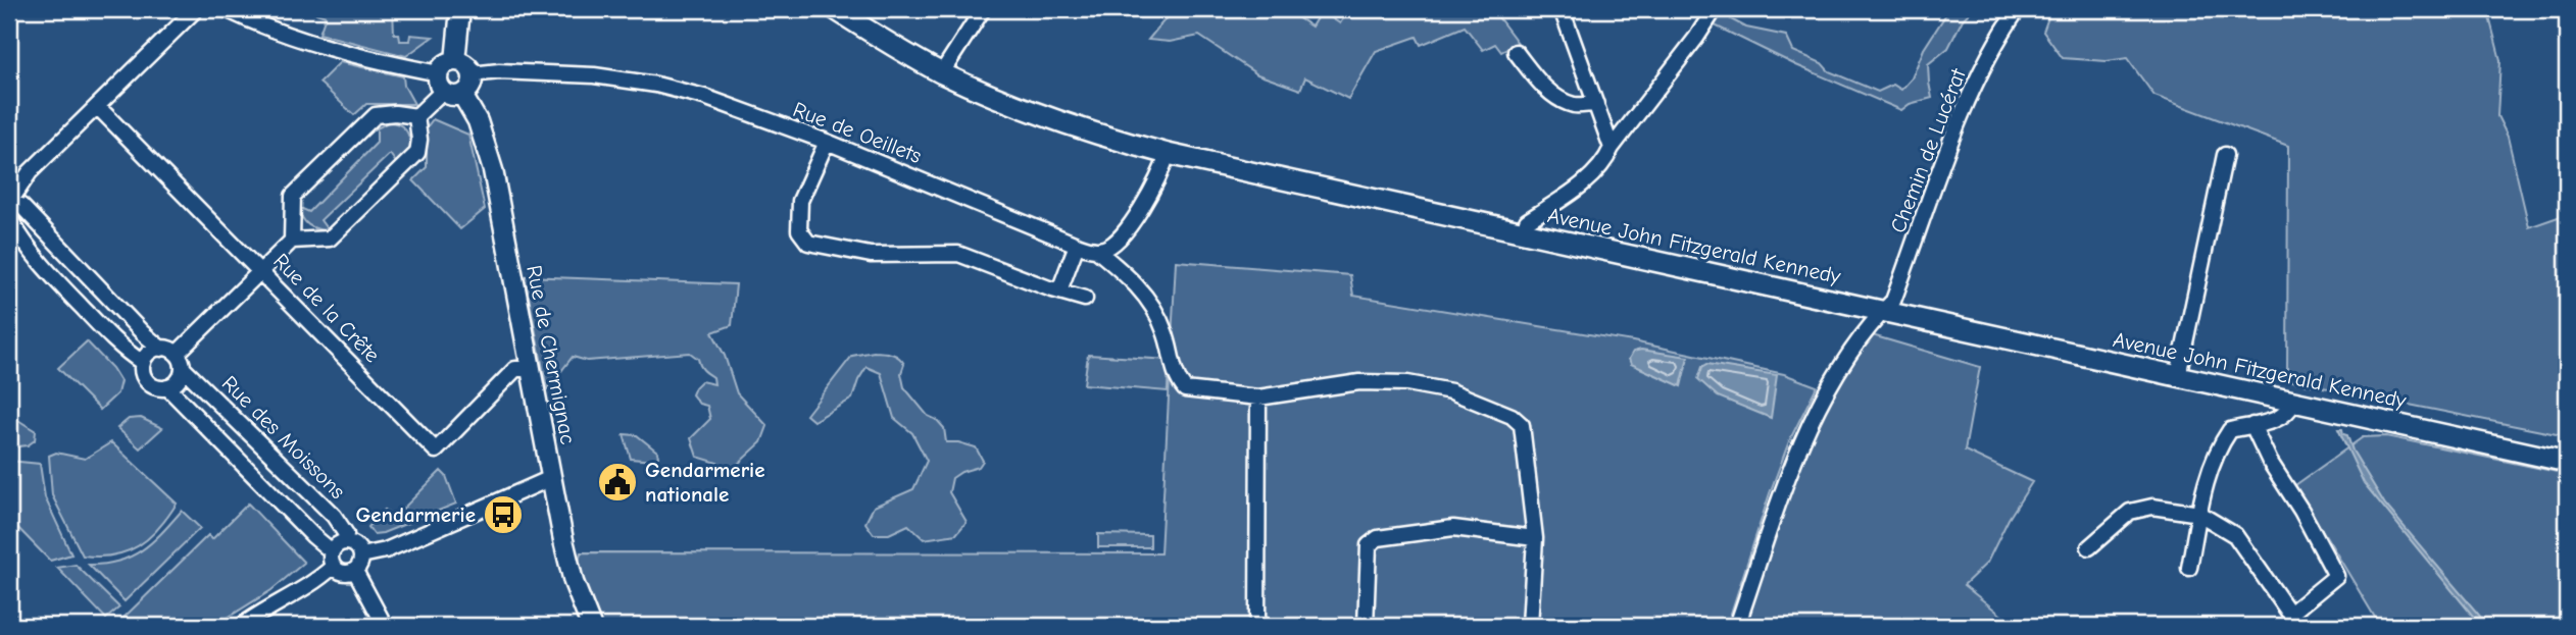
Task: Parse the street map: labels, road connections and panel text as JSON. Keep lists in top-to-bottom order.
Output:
{
  "streets": {
    "main road": ["Avenue John Fitzgerald Kennedy"],
    "street": [
      "Rue de Oeillets",
      "Chemin de Lucérat",
      "Rue de la Crête",
      "Rue de Chermignac",
      "Rue des Moissons"
    ]
  },
  "crossings": [
    ["Rue de Oeillets", "Rue de Chermignac"],
    ["Chemin de Lucérat", "Avenue John Fitzgerald Kennedy"],
    ["Rue de la Crête", "Rue de Chermignac"]
  ],
  "places": {
    "public building": ["Gendarmerie nationale"],
    "bus stop": ["Gendarmerie"]
  }
}
